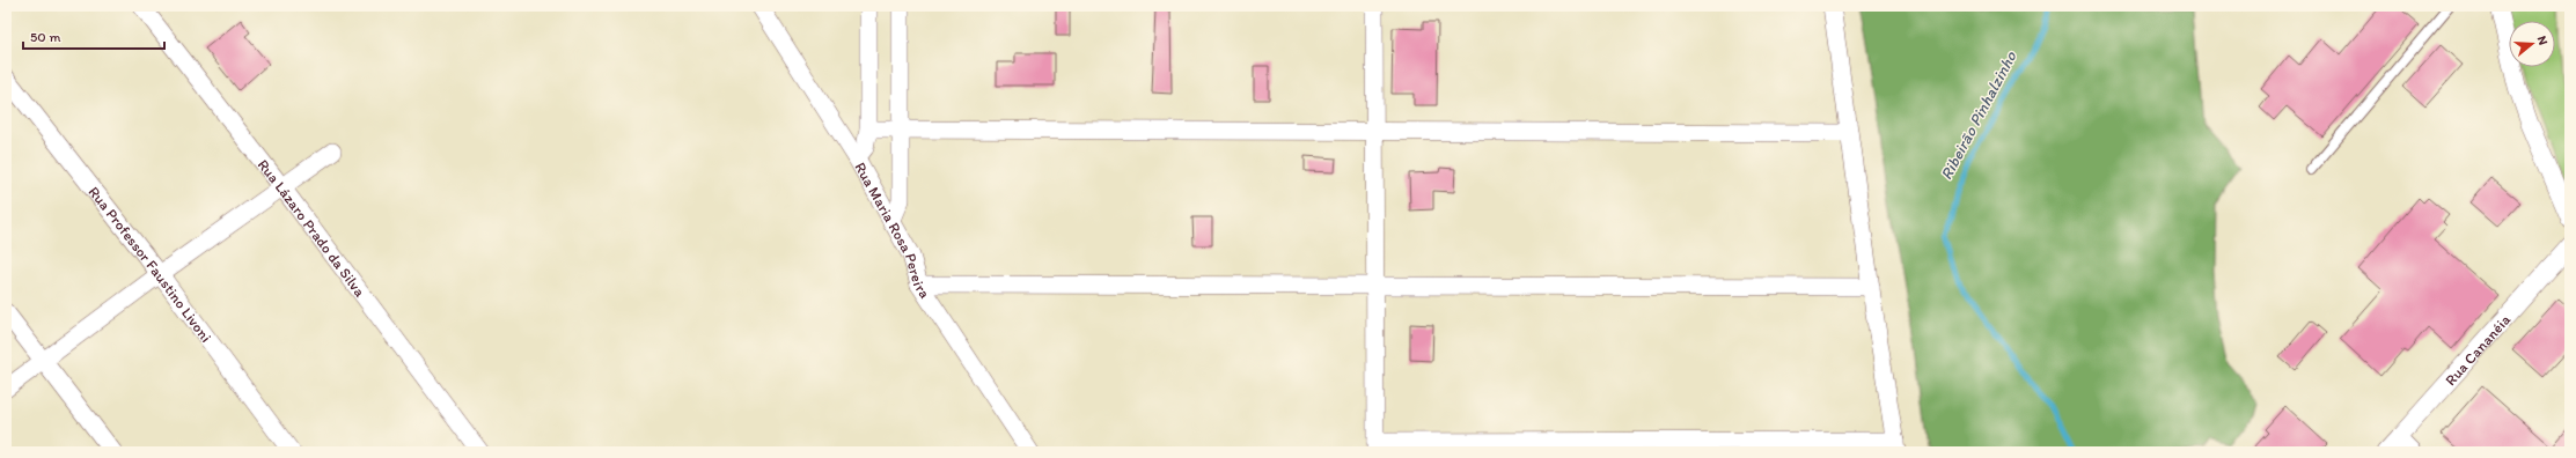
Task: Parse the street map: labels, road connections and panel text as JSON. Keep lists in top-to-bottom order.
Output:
{
  "streets": {
    "street": [
      "Rua Lázaro Prado da Silva",
      "Rua Maria Rosa Pereira",
      "Rua Professor Faustino Livoni",
      "Rua Cananéia"
    ]
  },
  "water": ["Ribeirão Pinhalzinho"],
  "scale_bar": "50 m",
  "north": "right"
}
